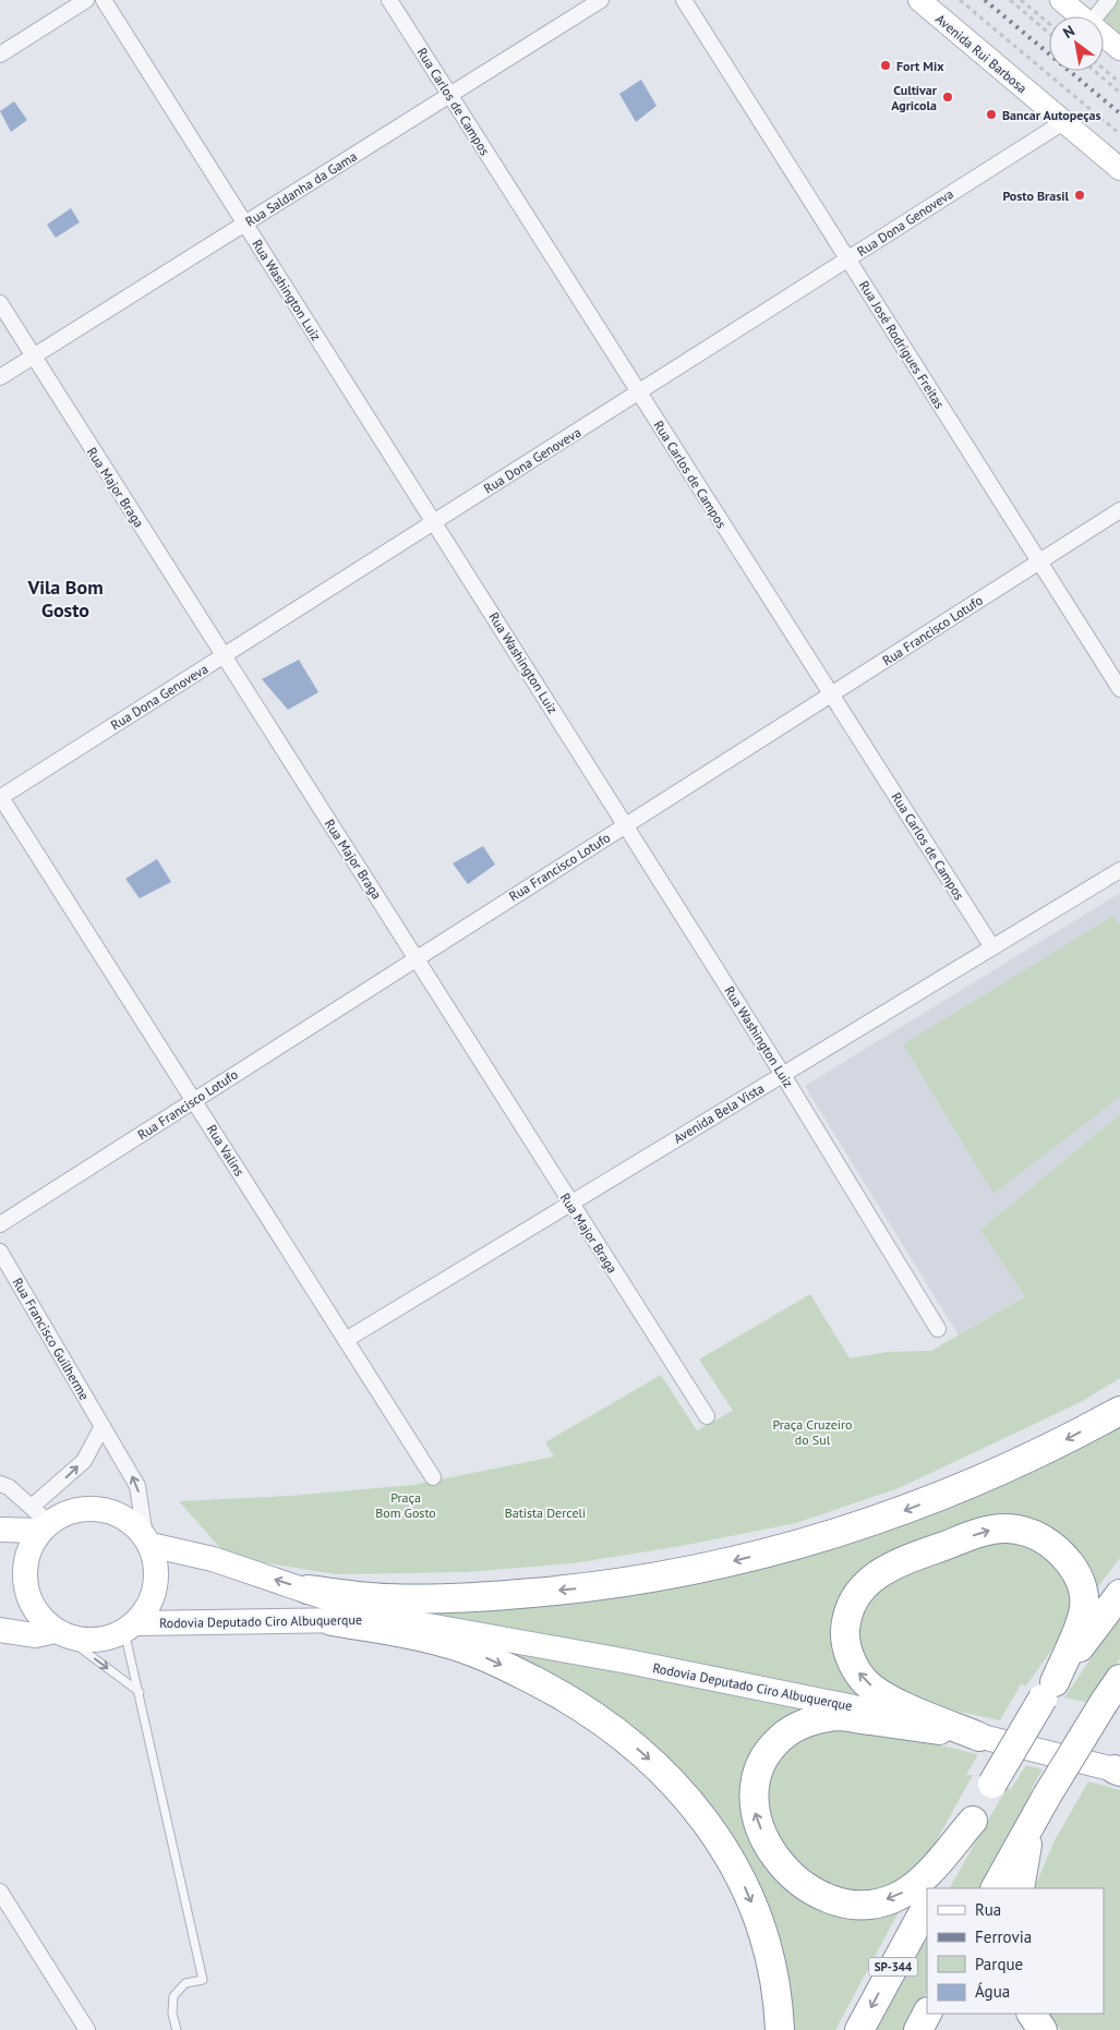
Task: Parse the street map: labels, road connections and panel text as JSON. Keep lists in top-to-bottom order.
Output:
{
  "streets": {
    "highway": ["SP-344"],
    "main road": ["Avenida Rui Barbosa", "Rodovia Deputado Ciro Albuquerque"],
    "street": [
      "Rua Carlos de Campos",
      "Rua Saldanha da Gama",
      "Rua Dona Genoveva",
      "Rua Washington Luiz",
      "Rua José Rodrigues Freitas",
      "Rua Major Braga",
      "Rua Francisco Lotufo",
      "Avenida Bela Vista",
      "Rua Valins",
      "Rua Francisco Guilherme"
    ]
  },
  "crossings": [
    ["Avenida Rui Barbosa", "Rua Dona Genoveva"],
    ["Rua Carlos de Campos", "Rua Saldanha da Gama"],
    ["Rua Carlos de Campos", "Rua Dona Genoveva"],
    ["Rua Carlos de Campos", "Rua Francisco Lotufo"],
    ["Rua Carlos de Campos", "Avenida Bela Vista"],
    ["Rua Saldanha da Gama", "Rua Washington Luiz"],
    ["Rua Saldanha da Gama", "Rua Major Braga"],
    ["Rua Dona Genoveva", "Rua Washington Luiz"],
    ["Rua Dona Genoveva", "Rua José Rodrigues Freitas"],
    ["Rua Dona Genoveva", "Rua Major Braga"],
    ["Rua Dona Genoveva", "Rua Valins"],
    ["Rua Washington Luiz", "Rua Francisco Lotufo"],
    ["Rua Washington Luiz", "Avenida Bela Vista"],
    ["Rua José Rodrigues Freitas", "Rua Francisco Lotufo"],
    ["Rua Major Braga", "Rua Francisco Lotufo"],
    ["Rua Major Braga", "Avenida Bela Vista"],
    ["Rua Francisco Lotufo", "Rua Valins"],
    ["Avenida Bela Vista", "Rua Valins"],
    ["Rua Francisco Guilherme", "Rodovia Deputado Ciro Albuquerque"]
  ],
  "one_way": ["Rua Francisco Guilherme"],
  "districts": ["Vila Bom Gosto"],
  "parks": ["Praça Cruzeiro do Sul", "Praça Bom Gosto", "Batista Derceli"],
  "places": [
    "Fort Mix",
    "Cultivar Agricola",
    "Bancar Autopeças",
    "Posto Brasil"
  ],
  "legend": [
    "Rua",
    "Ferrovia",
    "Parque",
    "Água"
  ],
  "north": "top left"
}
